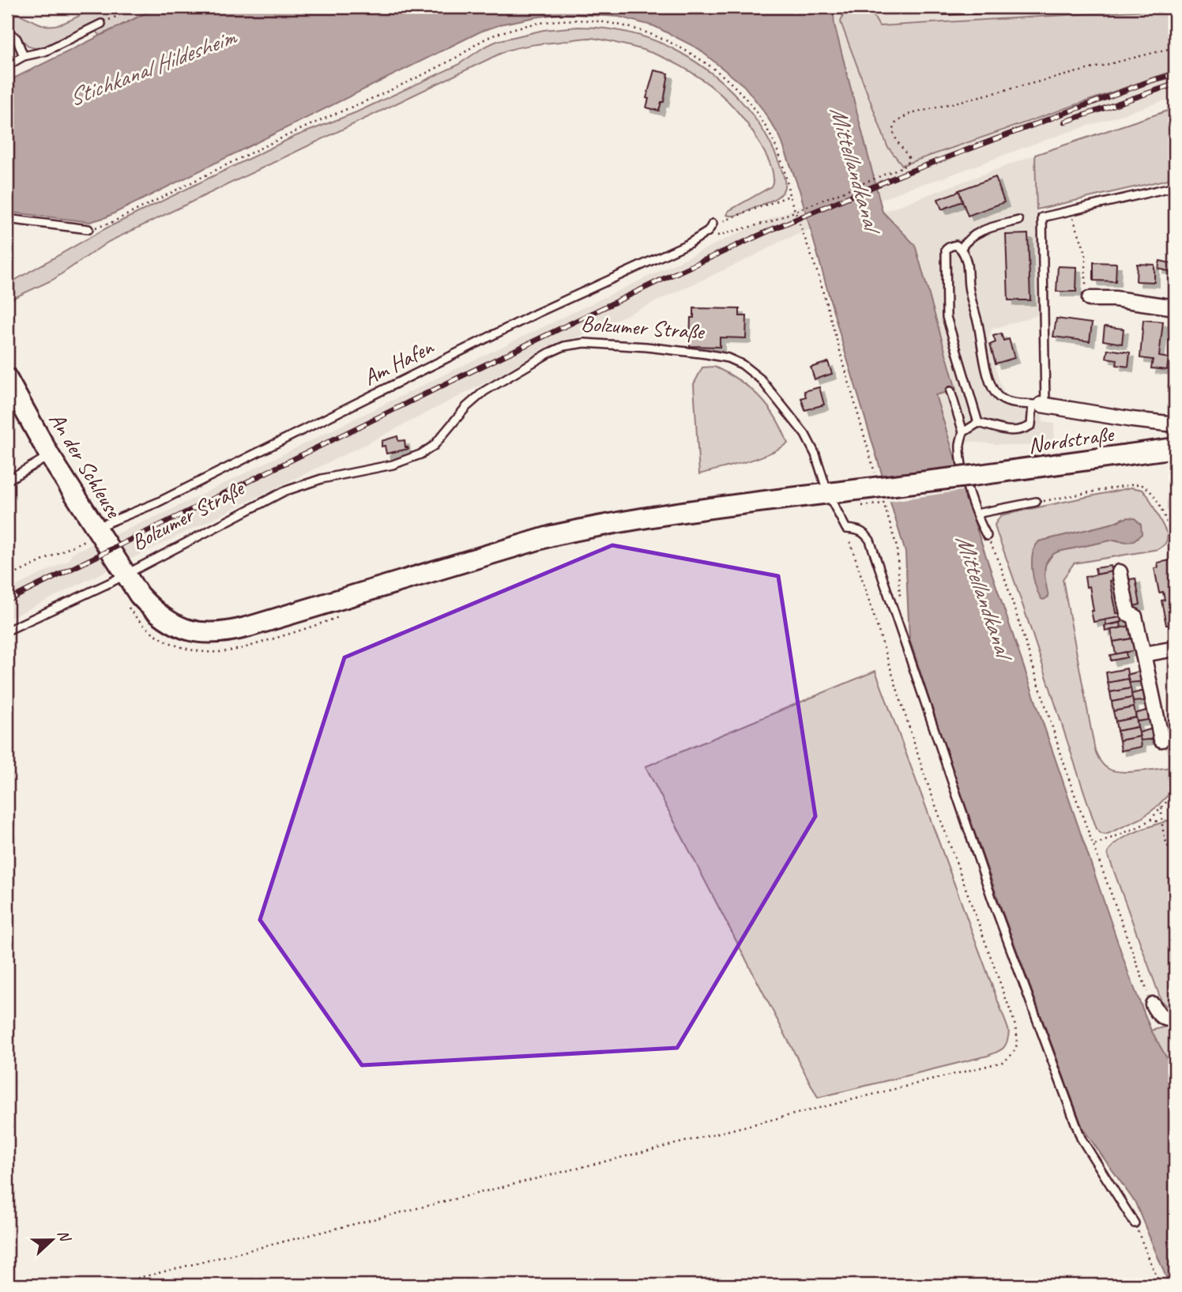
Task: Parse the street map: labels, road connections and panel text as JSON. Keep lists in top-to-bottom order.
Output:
{
  "streets": {
    "main road": ["Bolzumer Straße", "Nordstraße", "An der Schleuse"],
    "lane": ["Am Hafen"]
  },
  "crossings": [
    ["Bolzumer Straße", "Nordstraße"],
    ["Bolzumer Straße", "An der Schleuse"],
    ["Am Hafen", "An der Schleuse"]
  ],
  "water": ["Stichkanal Hildesheim", "Mittellandkanal"],
  "north": "right"
}
